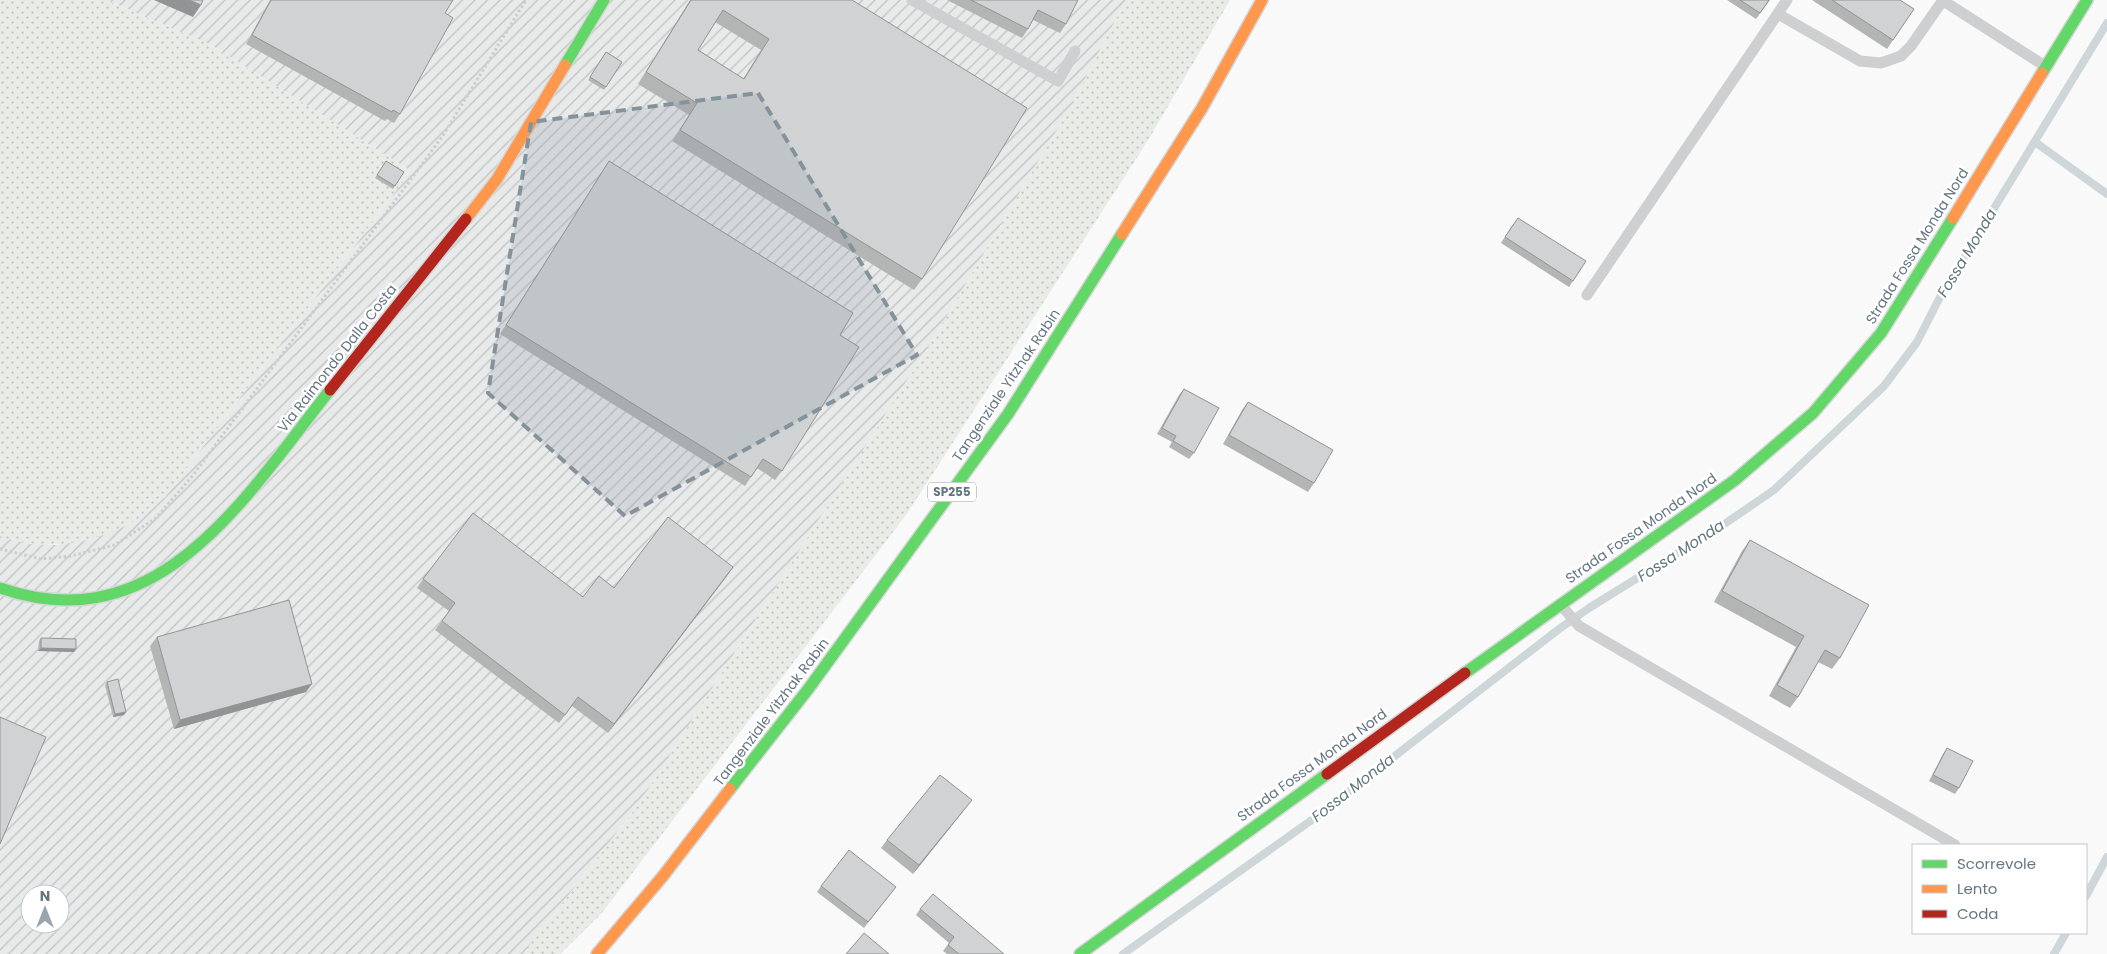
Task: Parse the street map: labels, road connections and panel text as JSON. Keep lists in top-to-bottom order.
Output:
{
  "streets": {
    "street": [
      "Strada Fossa Monda Nord",
      "Via Raimondo Dalla Costa",
      "Tangenziale Yitzhak Rabin",
      "SP255"
    ]
  },
  "water": ["Fossa Monda"],
  "legend": ["Scorrevole", "Lento", "Coda"],
  "north": "top"
}
